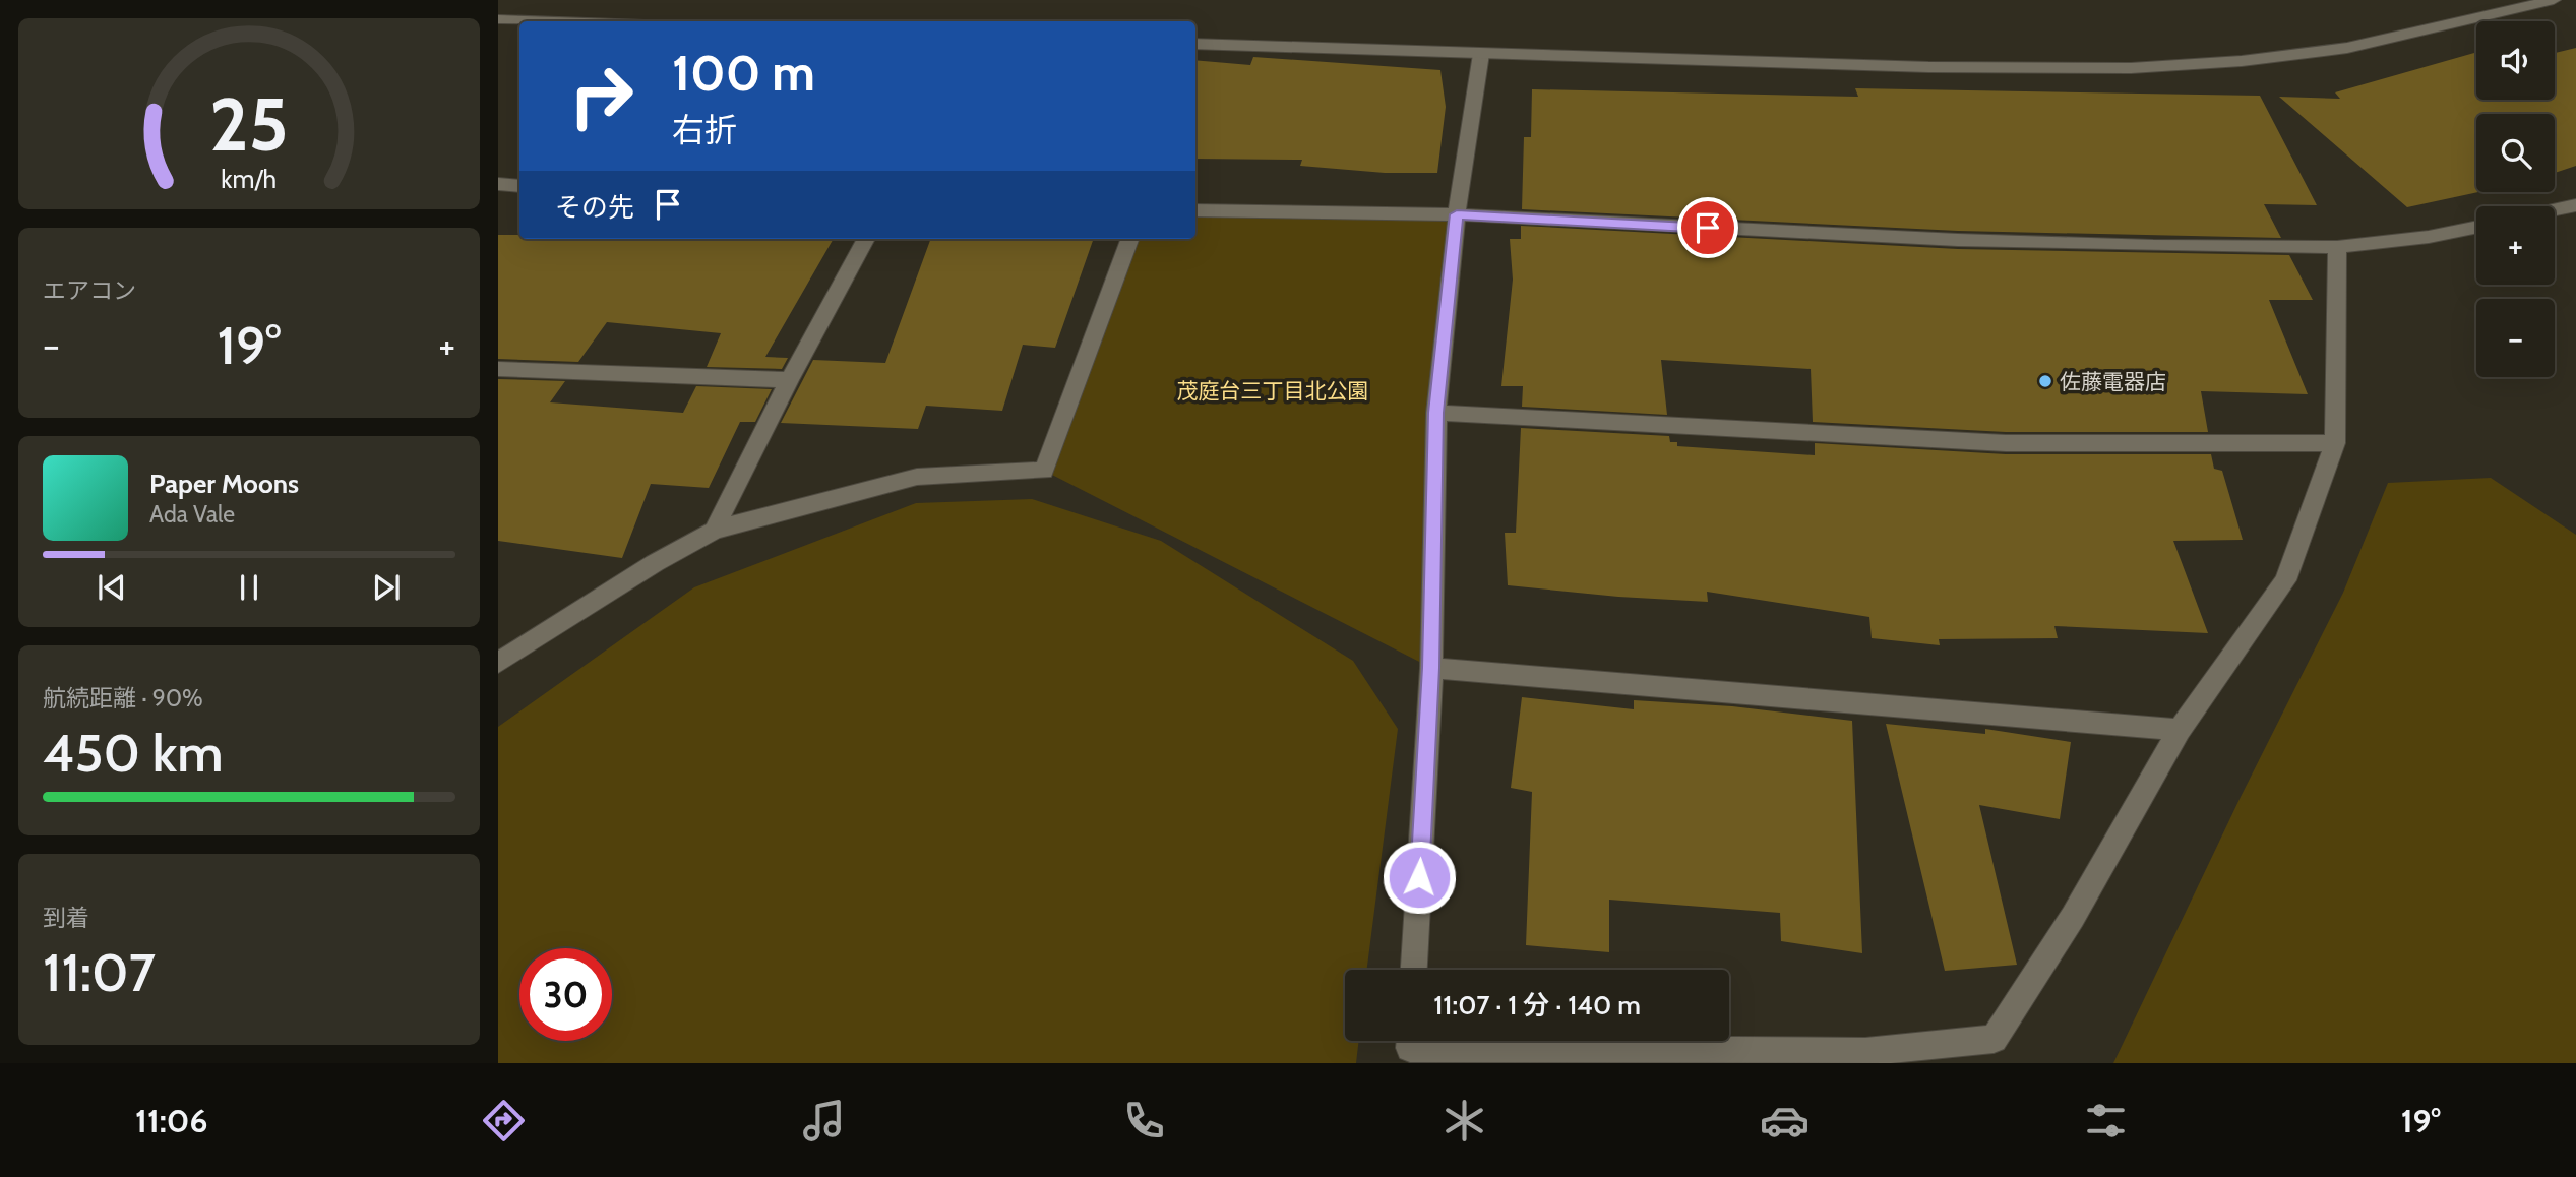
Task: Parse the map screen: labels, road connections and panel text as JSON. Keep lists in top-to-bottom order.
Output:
{
  "parks": ["茂庭台三丁目北公園"],
  "places": ["佐藤電器店"],
  "page": {
    "map_buttons": ["+", "−"],
    "turn": ["100 m", "右折"],
    "then": "その先",
    "tile": [
      "エアコン",
      ["航続距離 · 90%", "450 km"],
      ["到着", "11:07"]
    ],
    "heat": ["−", "19°", "+"],
    "song": ["Paper Moons", "Ada Vale"],
    "limit": "30",
    "trip": "11:07 · 1 分 · 140 m",
    "tabs": ["11:06", "19°"],
    "gauge": ["25", "km/h"]
  }
}
